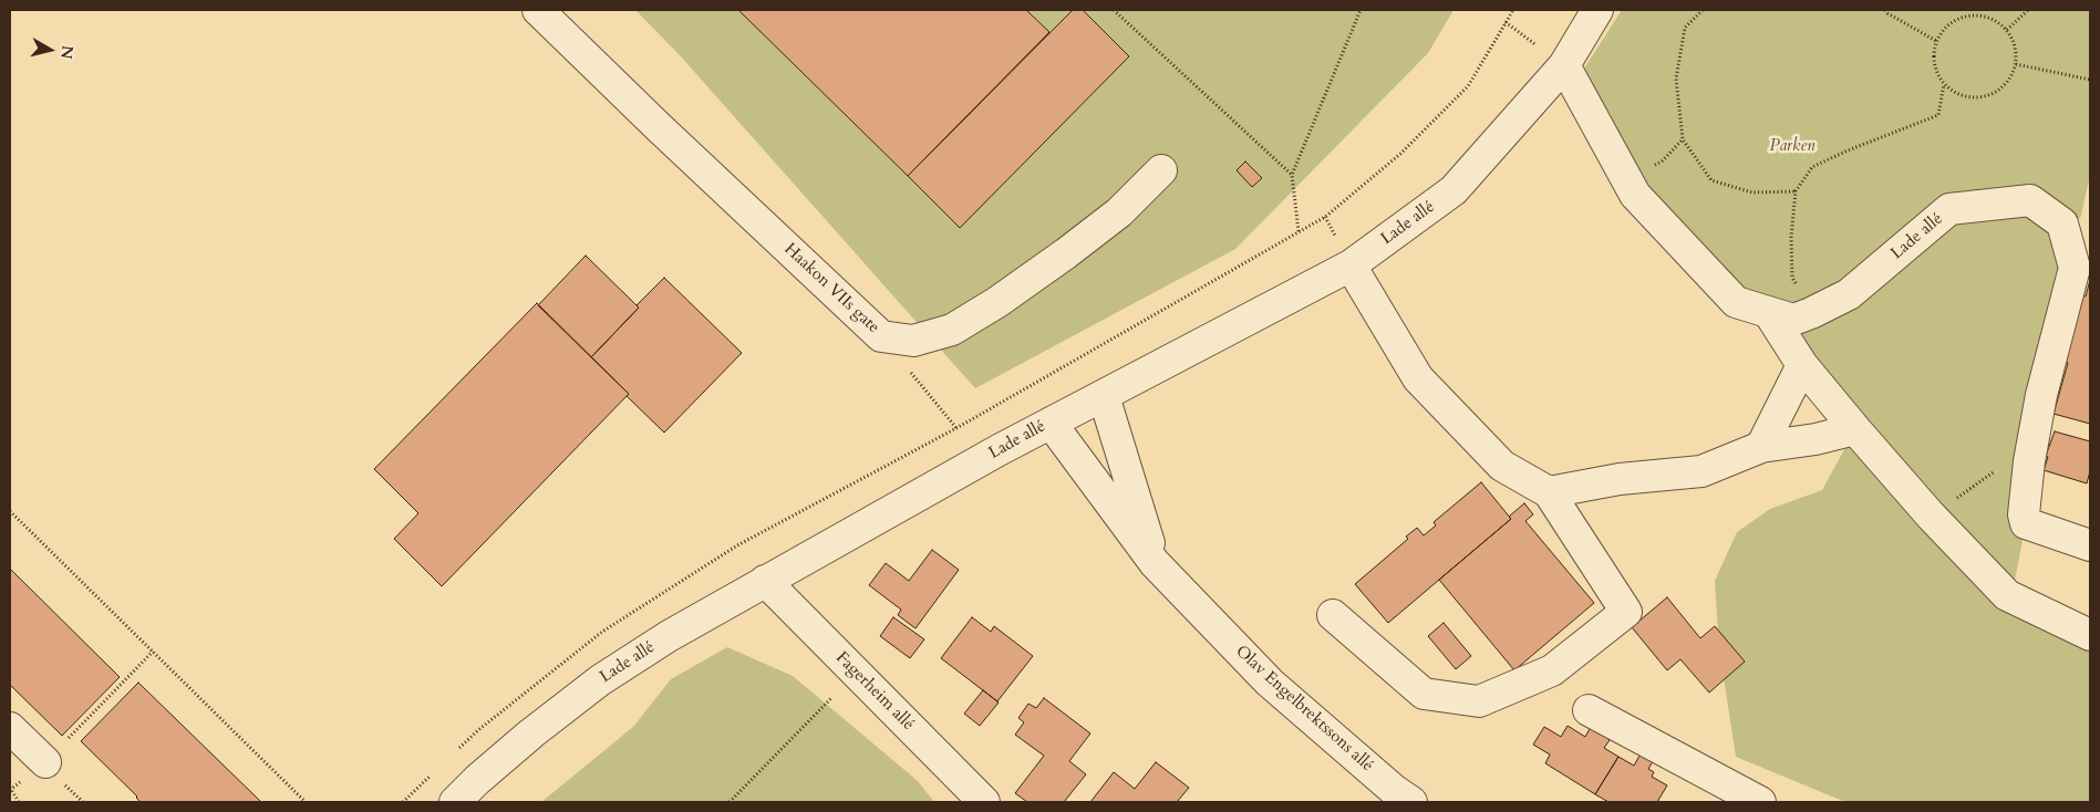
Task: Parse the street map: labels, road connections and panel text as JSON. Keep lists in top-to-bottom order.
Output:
{
  "streets": {
    "street": [
      "Lade allé",
      "Haakon VIIs gate",
      "Fagerheim allé",
      "Olav Engelbrektssons allé"
    ]
  },
  "crossings": [
    ["Lade allé", "Fagerheim allé"],
    ["Lade allé", "Olav Engelbrektssons allé"]
  ],
  "parks": ["Parken"],
  "north": "right"
}
